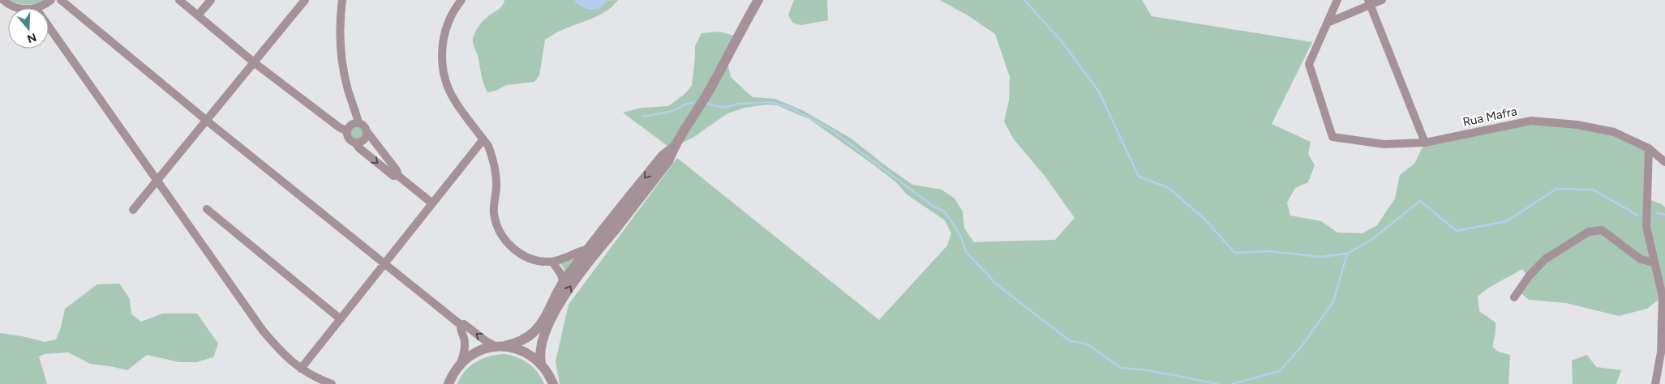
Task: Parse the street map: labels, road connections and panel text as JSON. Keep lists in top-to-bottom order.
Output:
{
  "streets": {
    "street": ["Rua Mafra"]
  },
  "north": "bottom"
}
